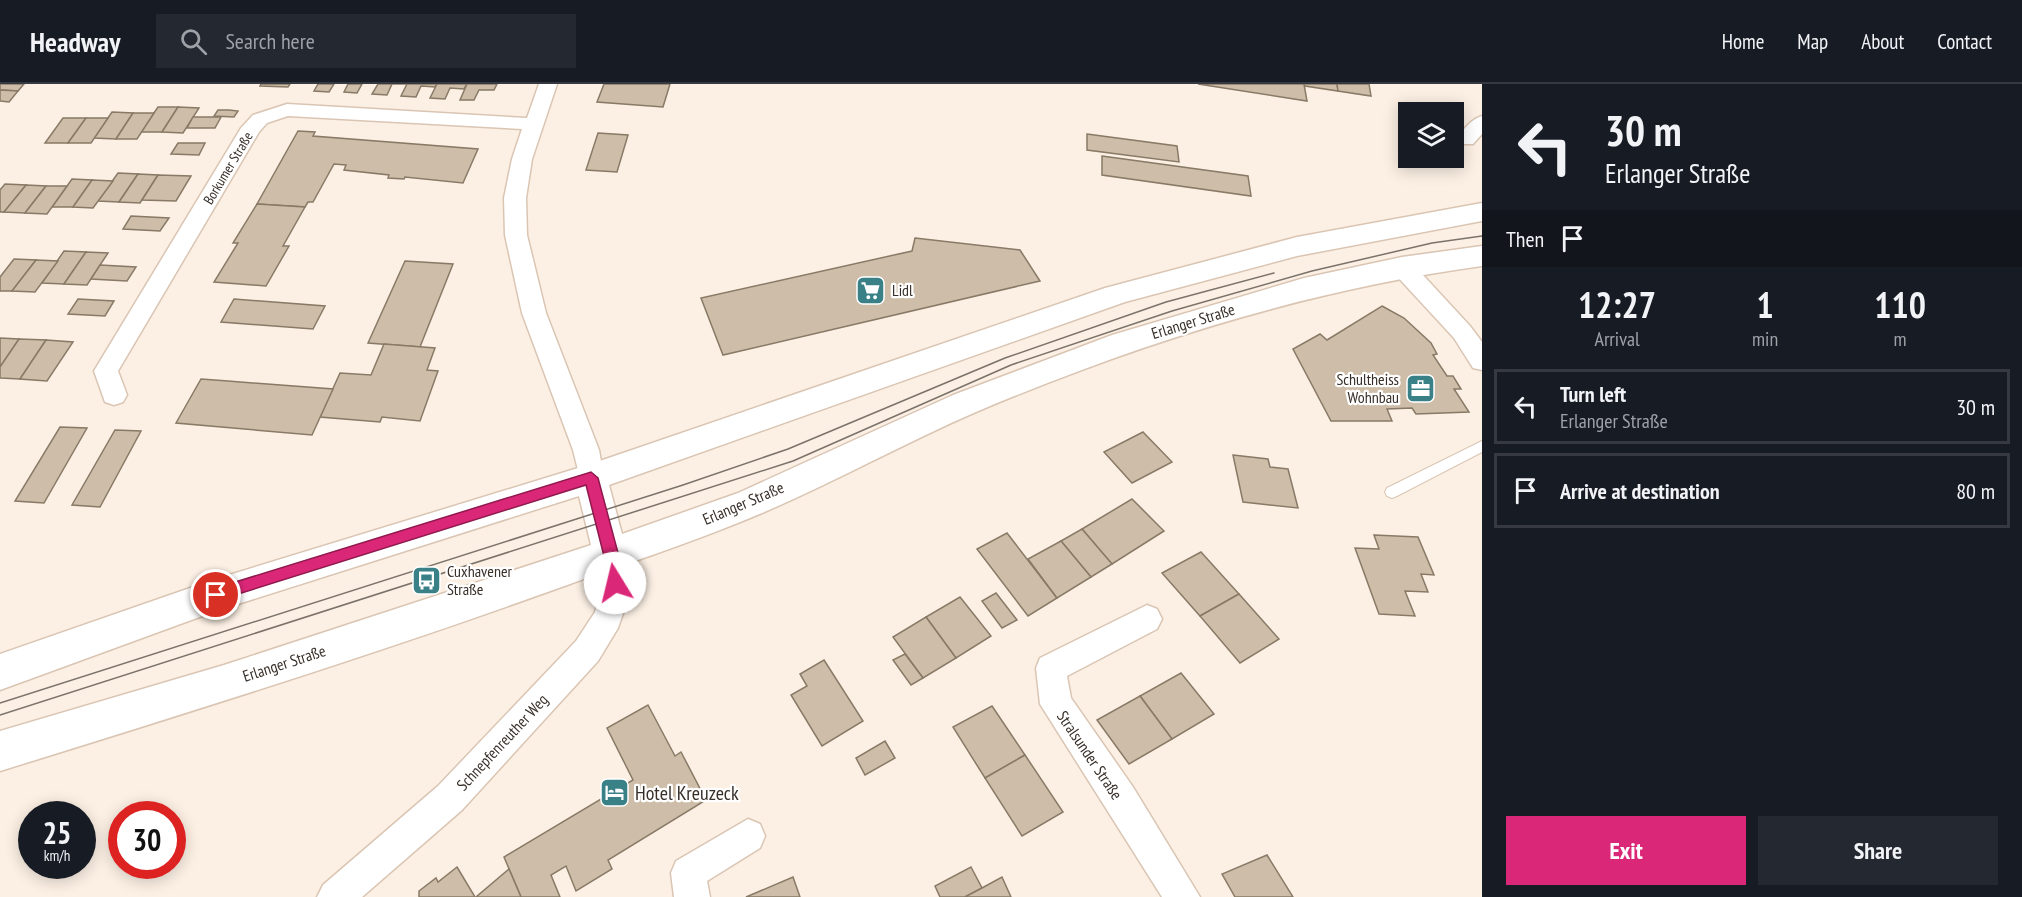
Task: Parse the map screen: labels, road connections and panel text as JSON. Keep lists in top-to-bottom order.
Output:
{
  "streets": {
    "main road": ["Erlanger Straße"],
    "street": ["Borkumer Straße", "Schnepfenreuther Weg", "Stralsunder Straße"]
  },
  "crossings": [
    ["Erlanger Straße", "Schnepfenreuther Weg"]
  ],
  "places": {
    "supermarket": ["Lidl"],
    "office": ["Schultheiss Wohnbau"],
    "bus stop": ["Cuxhavener Straße"],
    "hotel": ["Hotel Kreuzeck"]
  },
  "page": {
    "header": "Headway",
    "search": "Search here",
    "nav": [
      "Home",
      "Map",
      "About",
      "Contact"
    ],
    "turn": ["30 m", "Erlanger Straße"],
    "then": "Then",
    "eta": [
      "12:27",
      "Arrival",
      "1",
      "min",
      "110",
      "m"
    ],
    "list": [
      {
        "name": "Turn left",
        "note": "Erlanger Straße",
        "value": "30 m"
      },
      {
        "name": "Arrive at destination",
        "value": "80 m"
      }
    ],
    "speed": "25 km/h",
    "limit": "30",
    "buttons": ["Exit", "Share"]
  }
}
